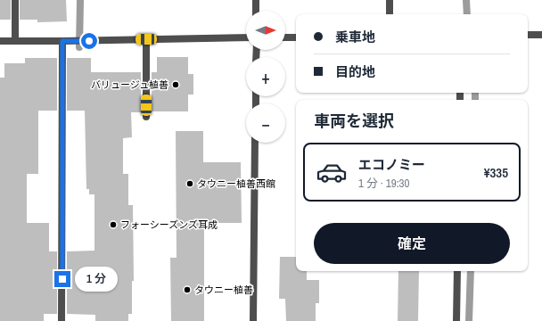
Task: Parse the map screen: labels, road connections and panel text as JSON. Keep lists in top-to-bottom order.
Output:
{
  "places": [
    "バリュージュ植善",
    "タウニー植善西館",
    "フォーシーズンズ耳成",
    "タウニー植善"
  ],
  "north": "right",
  "page": {
    "map_buttons": ["+", "−"],
    "banner": ["乗車地", "目的地"],
    "heading": "車両を選択",
    "list": [
      {
        "name": "エコノミー",
        "note": "1 分 · 19:30",
        "value": "¥335"
      }
    ],
    "buttons": "確定",
    "bubble": "1 分"
  }
}
